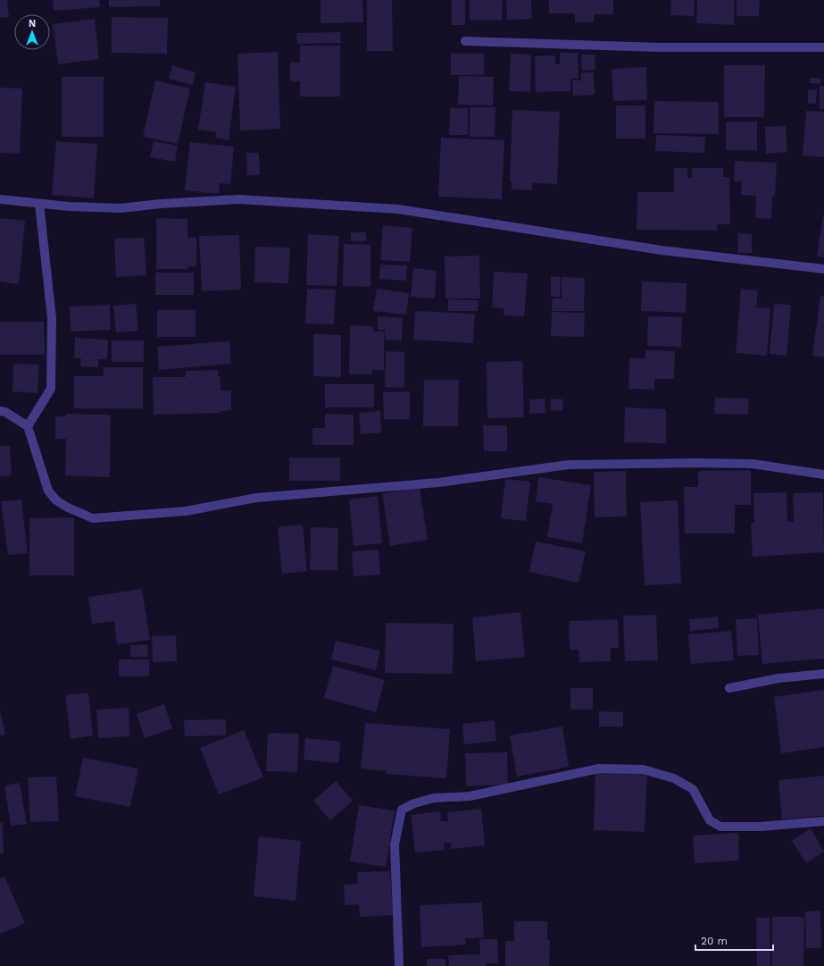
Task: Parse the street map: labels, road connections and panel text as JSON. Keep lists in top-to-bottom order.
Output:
{
  "scale_bar": "20 m",
  "north": "top"
}
